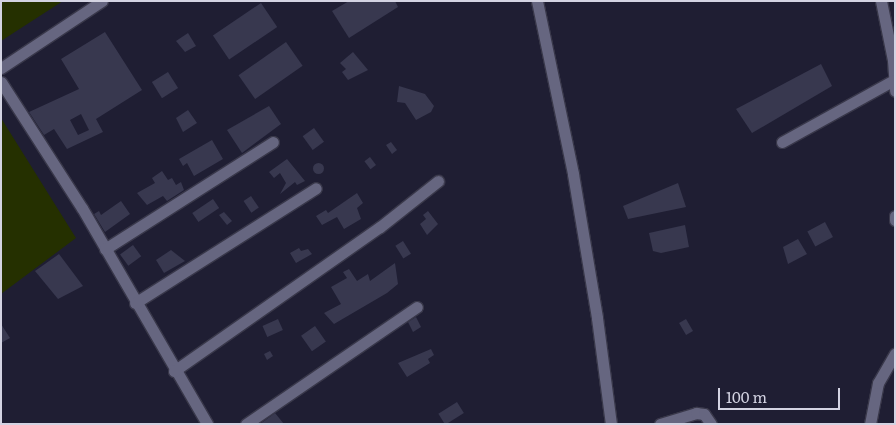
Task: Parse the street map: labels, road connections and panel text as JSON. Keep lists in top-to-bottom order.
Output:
{
  "scale_bar": "100 m"
}
